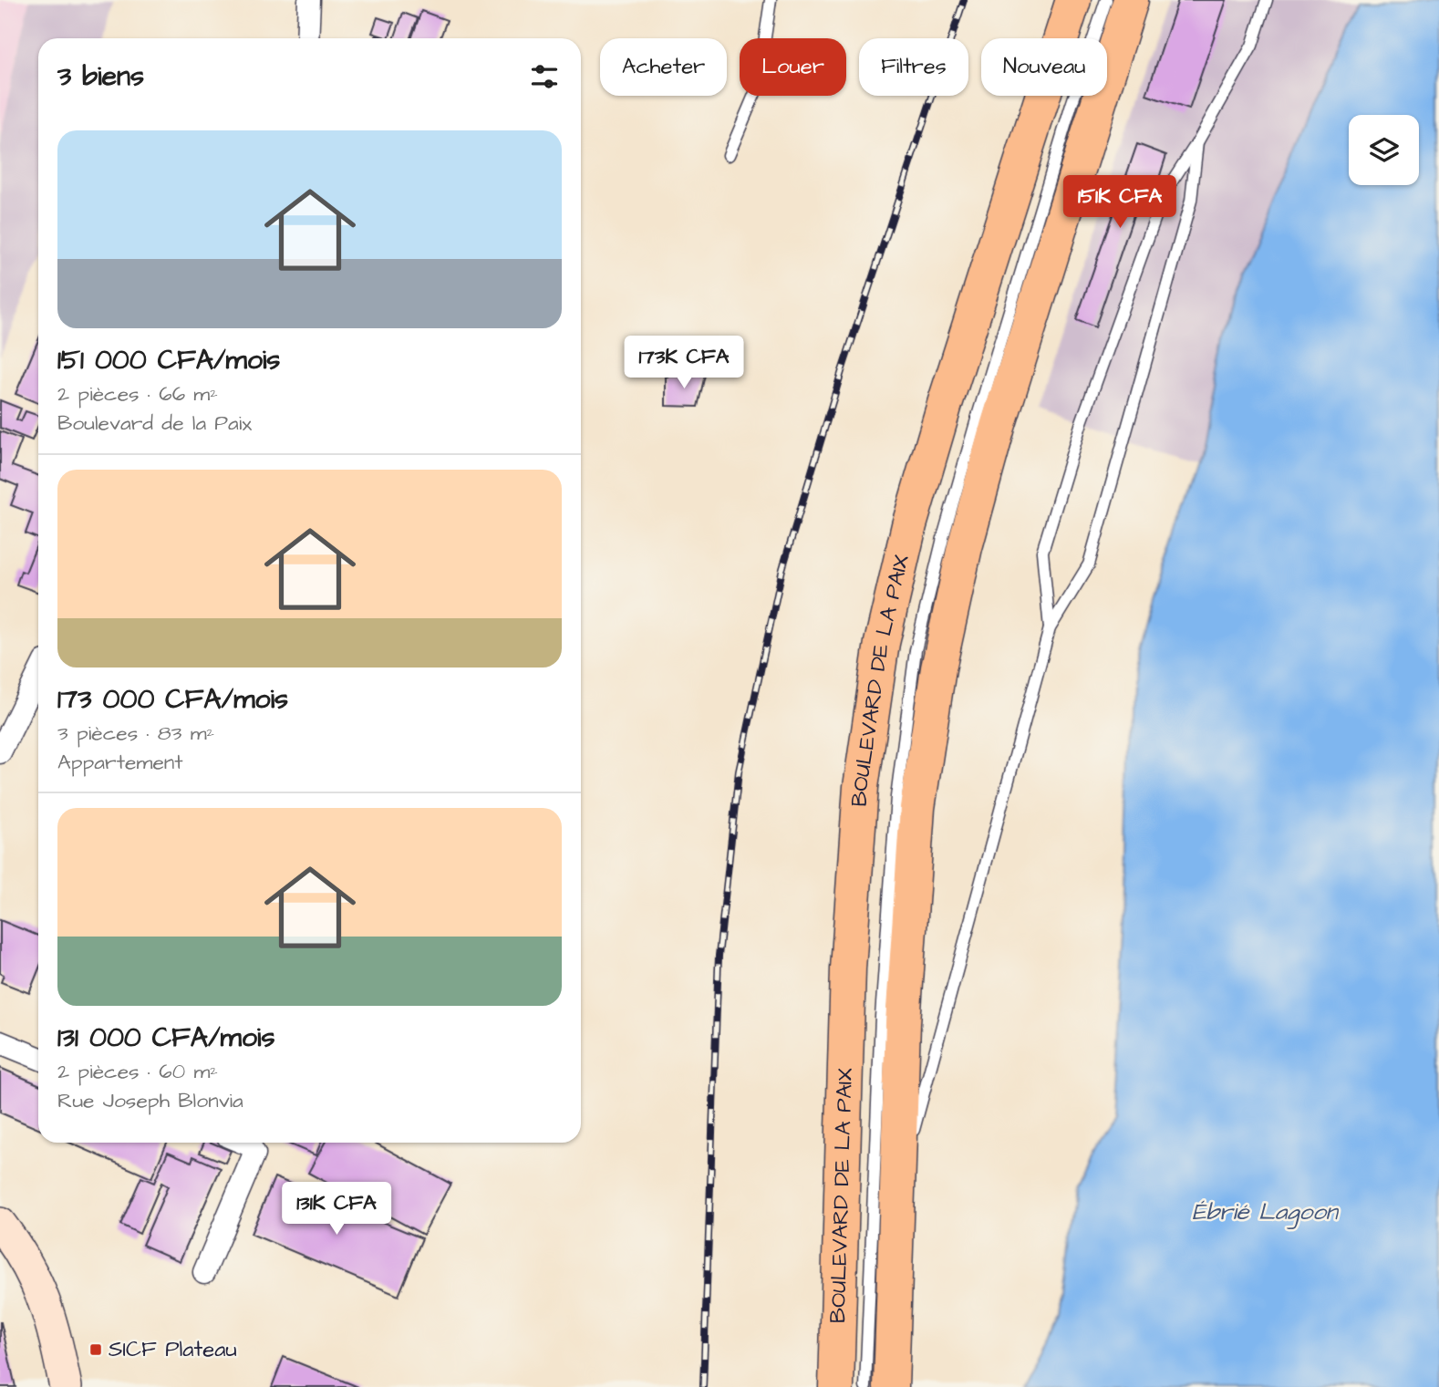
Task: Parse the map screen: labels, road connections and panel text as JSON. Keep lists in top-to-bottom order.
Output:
{
  "streets": {
    "main road": ["BOULEVARD DE LA PAIX"]
  },
  "water": ["Ébrié Lagoon"],
  "places": {
    "transit": ["SICF Plateau"]
  },
  "page": {
    "chip": [
      "Acheter",
      "Louer",
      "Filtres",
      "Nouveau"
    ],
    "heading": "3 biens",
    "list": [
      {
        "name": "151 000 CFA/mois",
        "note": "2 pièces · 66 m² · Boulevard de la Paix"
      },
      {
        "name": "173 000 CFA/mois",
        "note": "3 pièces · 83 m² · Appartement"
      },
      {
        "name": "131 000 CFA/mois",
        "note": "2 pièces · 60 m² · Rue Joseph Blonvia"
      }
    ],
    "price": ["151K CFA", "173K CFA", "131K CFA"]
  }
}
